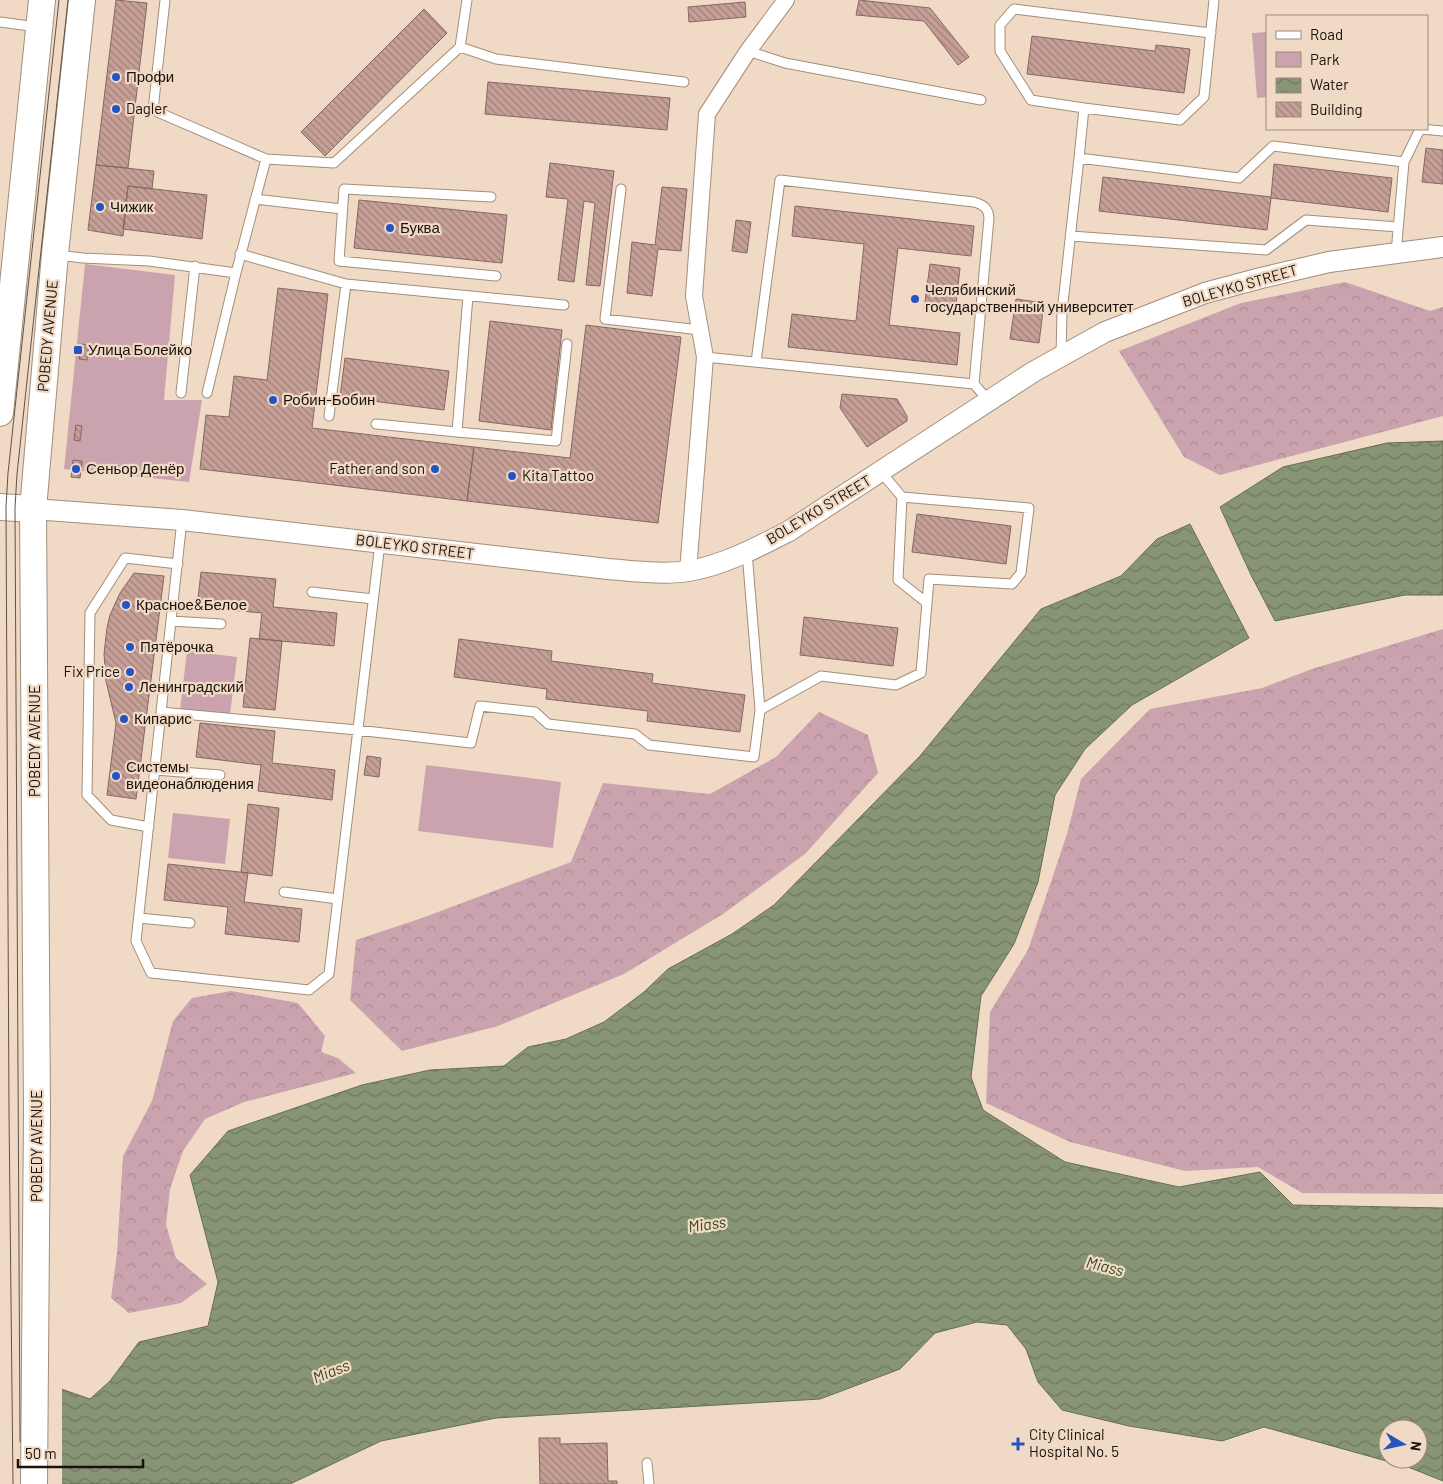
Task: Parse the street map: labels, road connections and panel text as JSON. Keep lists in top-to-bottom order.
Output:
{
  "streets": {
    "main road": ["BOLEYKO STREET", "POBEDY AVENUE"]
  },
  "crossings": [
    ["BOLEYKO STREET", "POBEDY AVENUE"]
  ],
  "water": ["Miass"],
  "places": {
    "other": [
      "Профи",
      "Dagler",
      "Чижик",
      "Буква",
      "Челябинский государственный университет",
      "Робин-Бобин",
      "Сеньор Денёр",
      "Father and son",
      "Kita Tattoo",
      "Красное&Белое",
      "Пятёрочка",
      "Fix Price",
      "Ленинградский",
      "Кипарис",
      "Системы видеонаблюдения"
    ],
    "transit": ["Улица Болейко"],
    "health": ["City Clinical Hospital No. 5"]
  },
  "legend": [
    "Road",
    "Park",
    "Water",
    "Building"
  ],
  "scale_bar": "50 m",
  "north": "right"
}
